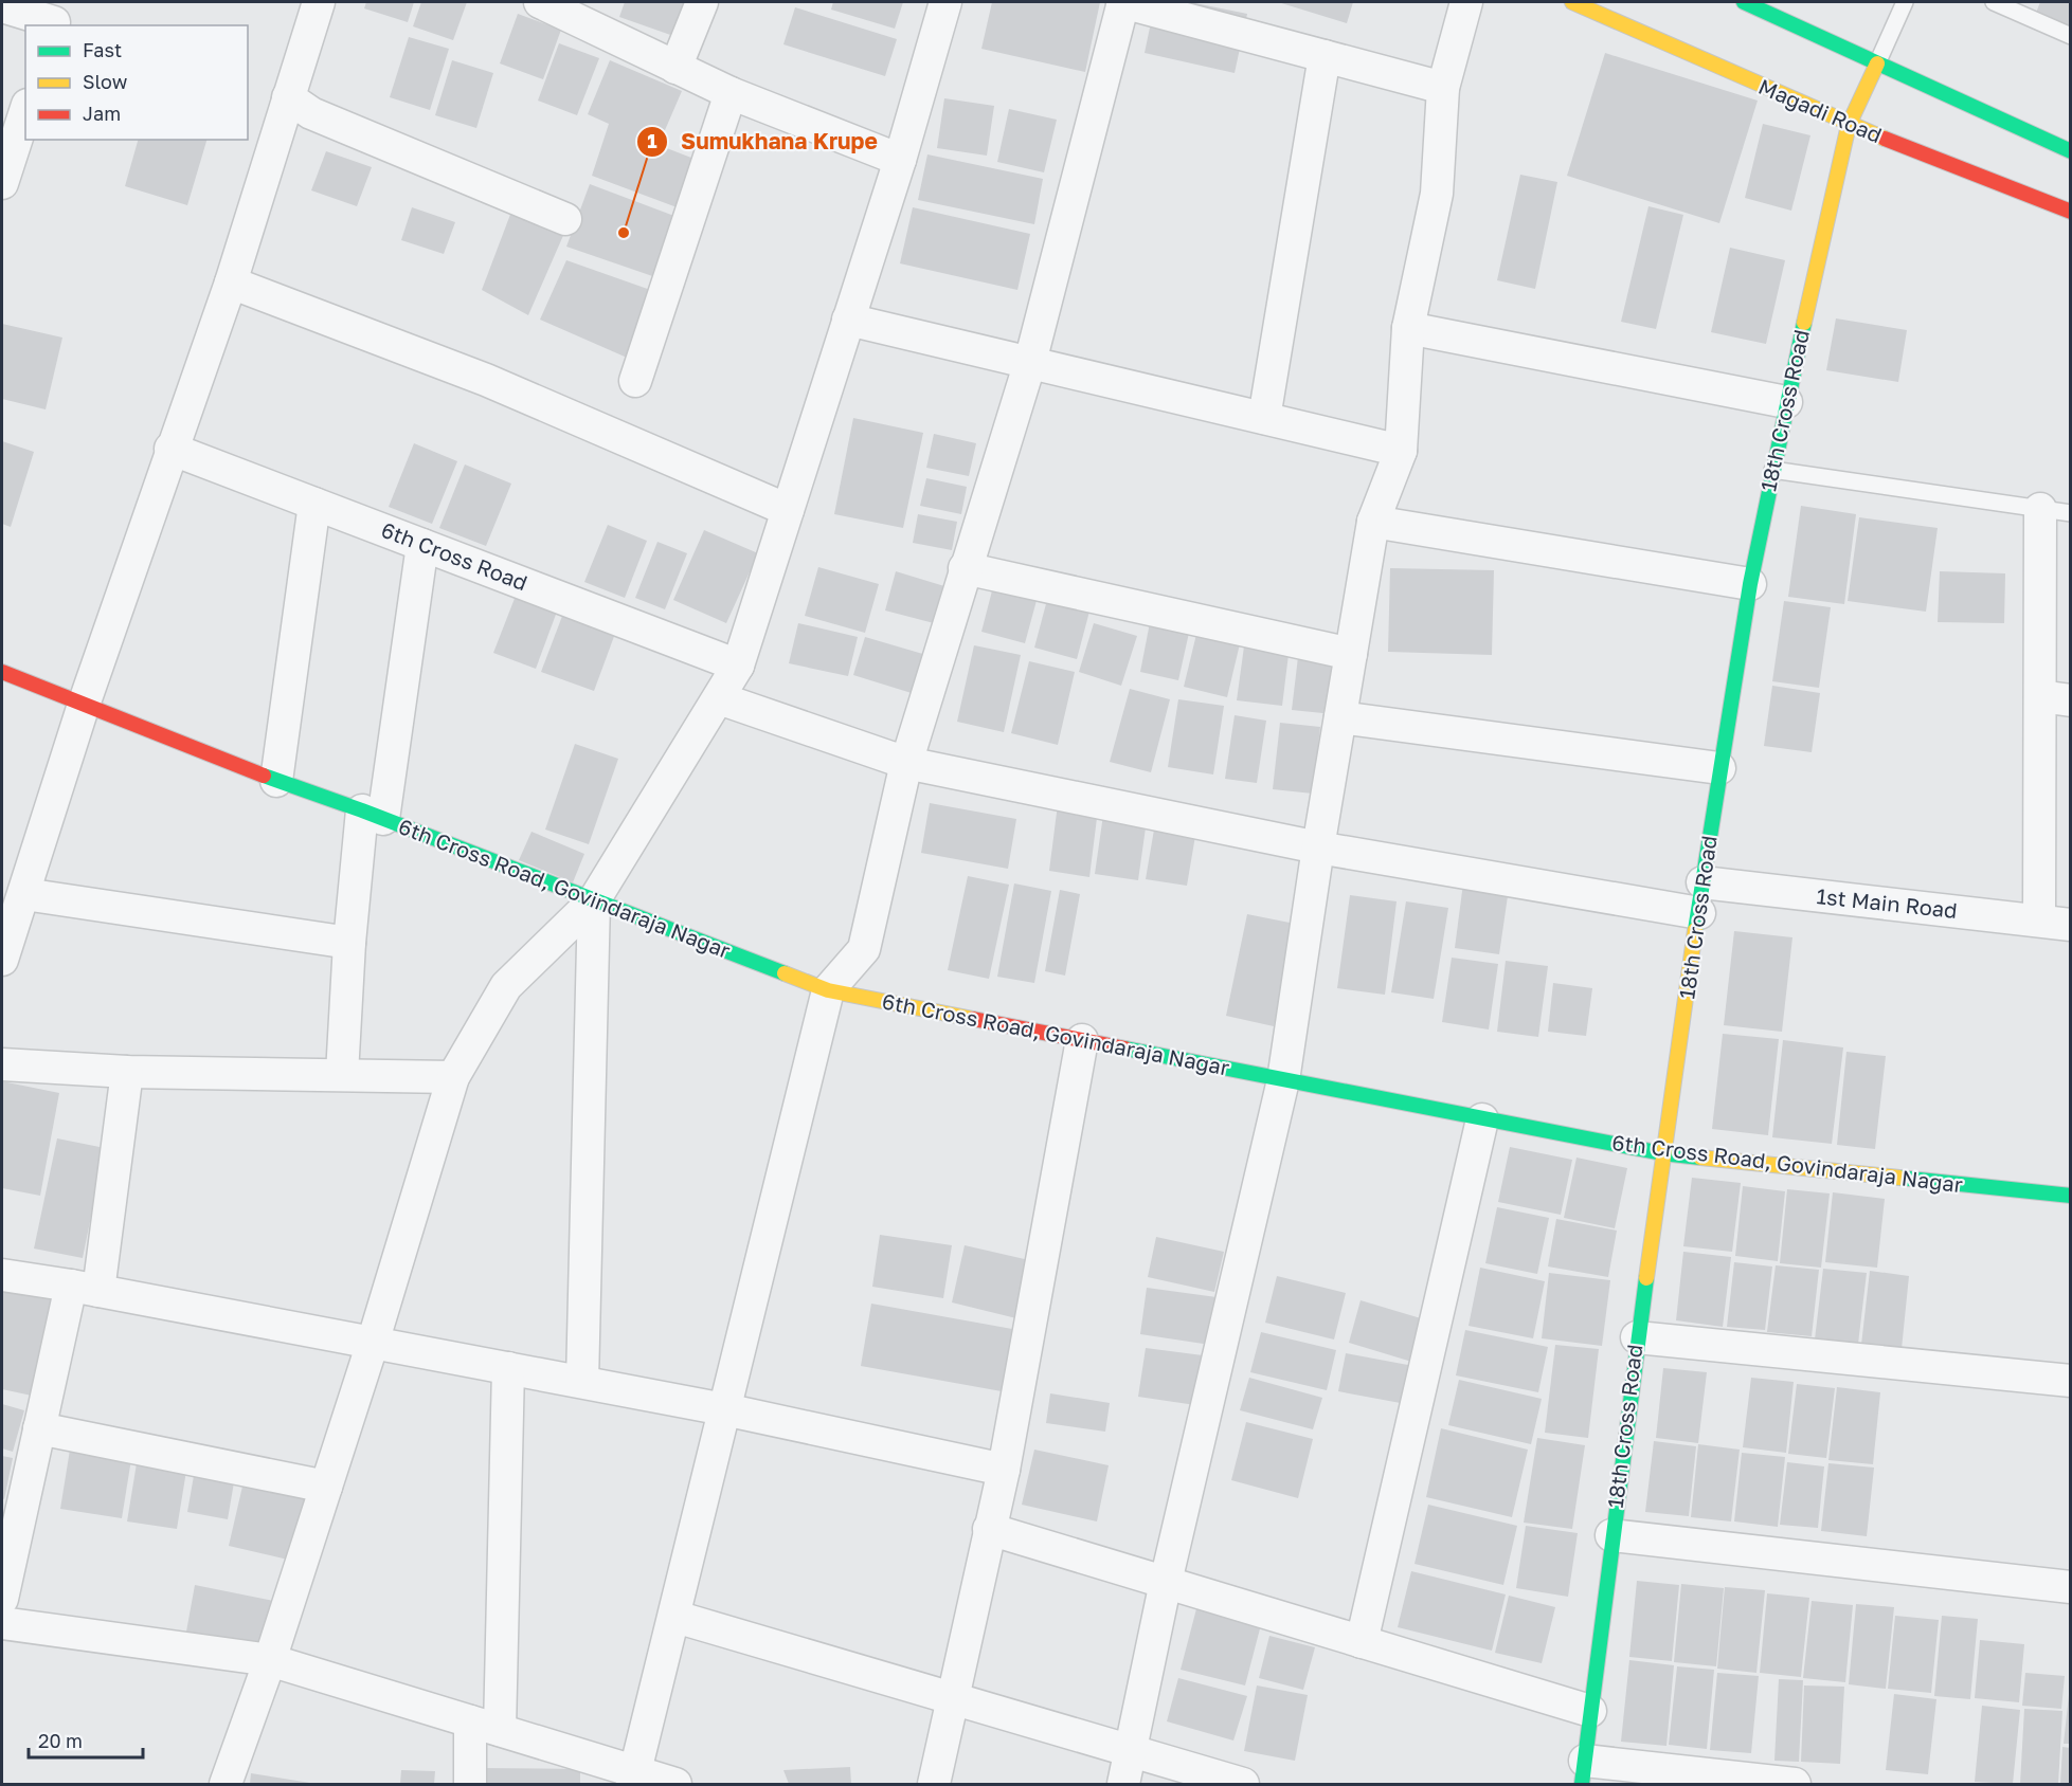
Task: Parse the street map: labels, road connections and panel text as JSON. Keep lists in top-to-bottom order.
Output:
{
  "streets": {
    "street": [
      "Magadi Road",
      "18th Cross Road",
      "6th Cross Road",
      "6th Cross Road, Govindaraja Nagar",
      "1st Main Road"
    ]
  },
  "crossings": [
    ["Magadi Road", "18th Cross Road"],
    ["18th Cross Road", "6th Cross Road, Govindaraja Nagar"],
    ["18th Cross Road", "1st Main Road"]
  ],
  "places": ["Sumukhana Krupe"],
  "legend": ["Fast", "Slow", "Jam"],
  "scale_bar": "20 m"
}
